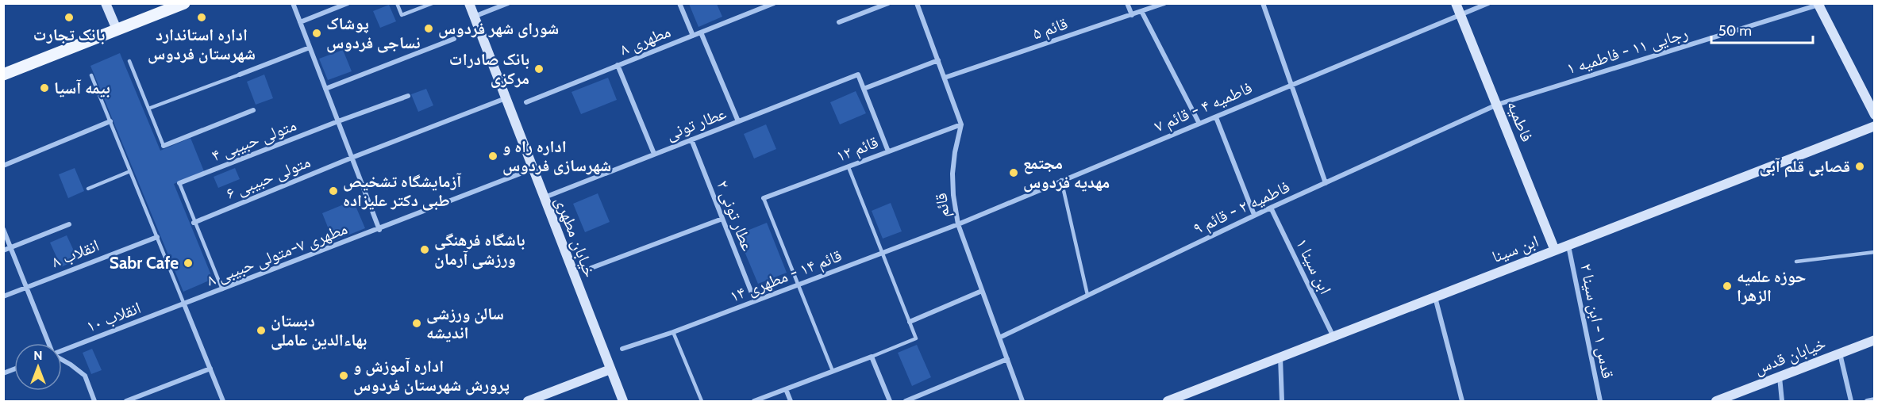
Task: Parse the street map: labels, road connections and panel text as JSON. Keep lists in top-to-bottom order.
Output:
{
  "streets": {
    "street": [
      "قائم ۵",
      "مطهری ۸",
      "رجایی ۱۱ - فاطمیه ۱",
      "فاطمیه ۴ - قائم ۷",
      "فاطمیه",
      "عطار تونی",
      "متولی حبیبی ۴",
      "قائم ۱۲",
      "متولی حبیبی ۶",
      "قائم",
      "فاطمیه ۲ - قائم ۹",
      "عطار تونی ۲",
      "خیابان مطهری",
      "ابن سینا",
      "انقلاب ۸",
      "مطهری ۷-متولی حبیبی ۸",
      "ابن سینا ۱",
      "قائم ۱۴ - مطهری ۱۴",
      "انقلاب ۱۰",
      "قدس ۱ - ابن سینا ۲",
      "خیابان قدس"
    ]
  },
  "crossings": [
    ["رجایی ۱۱ - فاطمیه ۱", "فاطمیه"],
    ["رجایی ۱۱ - فاطمیه ۱", "فاطمیه ۲ - قائم ۹"],
    ["فاطمیه ۴ - قائم ۷", "فاطمیه"],
    ["فاطمیه ۴ - قائم ۷", "قائم"],
    ["فاطمیه ۴ - قائم ۷", "قائم ۱۴ - مطهری ۱۴"],
    ["فاطمیه", "فاطمیه ۲ - قائم ۹"],
    ["فاطمیه", "ابن سینا"],
    ["عطار تونی", "عطار تونی ۲"],
    ["عطار تونی", "خیابان مطهری"],
    ["قائم ۱۲", "قائم"],
    ["متولی حبیبی ۶", "خیابان مطهری"],
    ["قائم", "فاطمیه ۲ - قائم ۹"],
    ["قائم", "قائم ۱۴ - مطهری ۱۴"],
    ["فاطمیه ۲ - قائم ۹", "ابن سینا ۱"],
    ["عطار تونی ۲", "قائم ۱۴ - مطهری ۱۴"],
    ["خیابان مطهری", "مطهری ۷-متولی حبیبی ۸"],
    ["ابن سینا", "ابن سینا ۱"],
    ["ابن سینا", "قدس ۱ - ابن سینا ۲"],
    ["مطهری ۷-متولی حبیبی ۸", "انقلاب ۱۰"]
  ],
  "places": [
    "بانک تجارت",
    "اداره استاندارد شهرستان فردوس",
    "شورای شهر فردوس",
    "پوشاک نساجی فردوس",
    "بانک صادرات مرکزی",
    "بیمه آسیا",
    "اداره راه و شهرسازی فردوس",
    "قصابی قلم آبی",
    "مجتمع مهدیه فردوس",
    "آزمایشگاه تشخیص طبی دکتر علیزاده",
    "باشگاه فرهنگی ورزشی آرمان",
    "Sabr Cafe",
    "حوزه علمیه الزهرا",
    "سالن ورزشی اندیشه",
    "دبستان بهاءالدین عاملی",
    "اداره آموزش و پرورش شهرستان فردوس"
  ],
  "scale_bar": "50 m",
  "north": "top"
}
